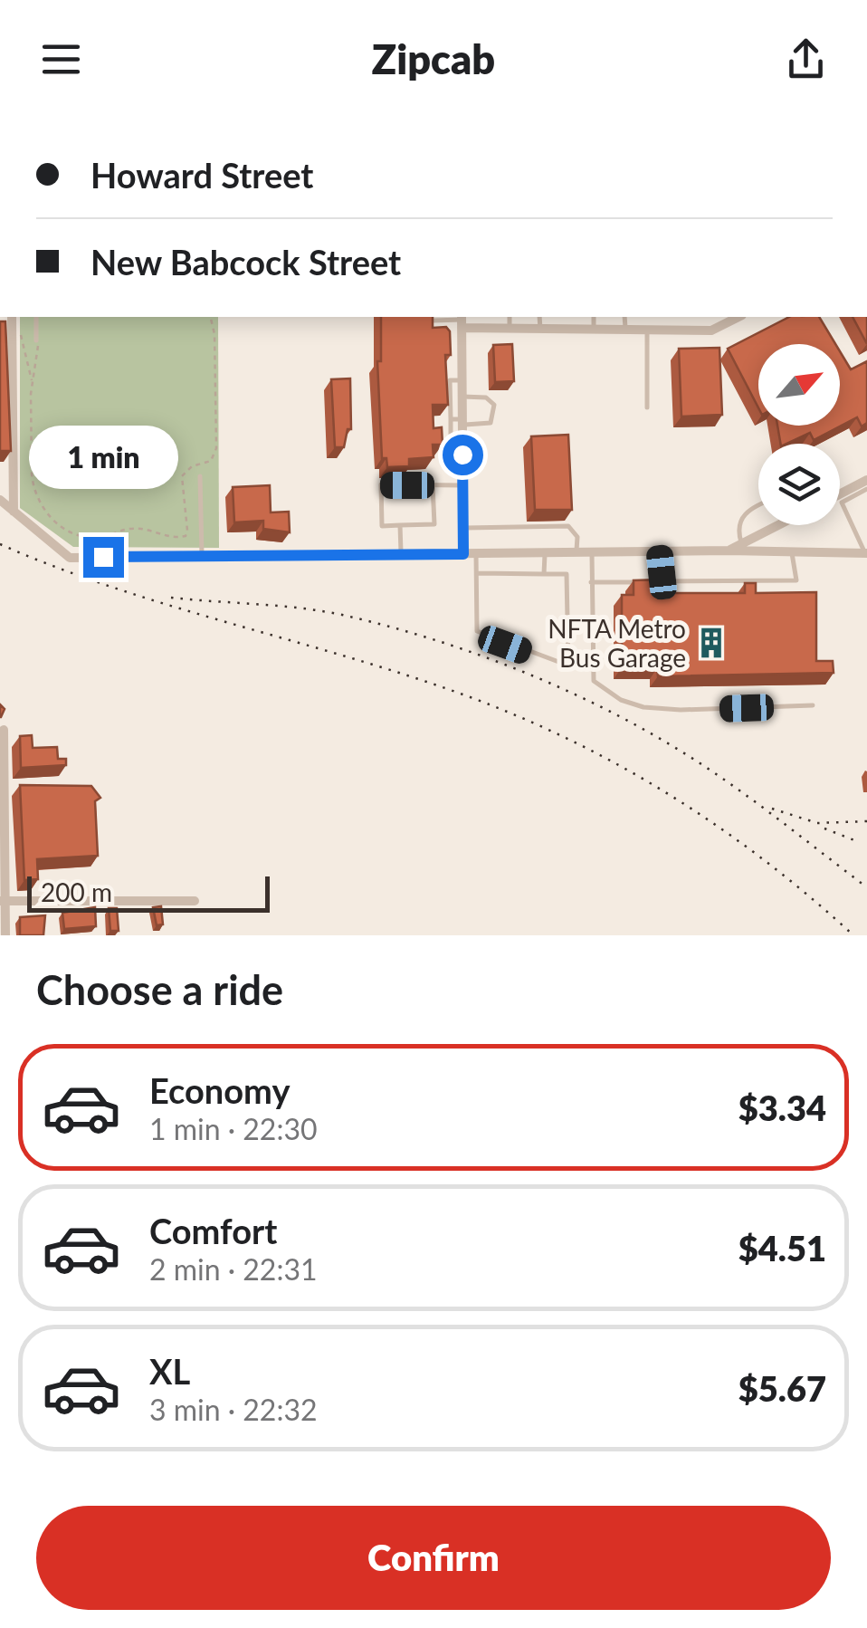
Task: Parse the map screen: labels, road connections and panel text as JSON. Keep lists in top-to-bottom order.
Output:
{
  "places": {
    "building": ["NFTA Metro Bus Garage"]
  },
  "scale_bar": "200 m",
  "north": "top right",
  "page": {
    "header": "Zipcab",
    "banner": ["Howard Street", "New Babcock Street"],
    "bubble": "1 min",
    "scale": "200 m",
    "heading": "Choose a ride",
    "list": [
      {
        "name": "Economy",
        "note": "1 min · 22:30",
        "value": "$3.34"
      },
      {
        "name": "Comfort",
        "note": "2 min · 22:31",
        "value": "$4.51"
      },
      {
        "name": "XL",
        "note": "3 min · 22:32",
        "value": "$5.67"
      }
    ],
    "buttons": "Confirm"
  }
}
